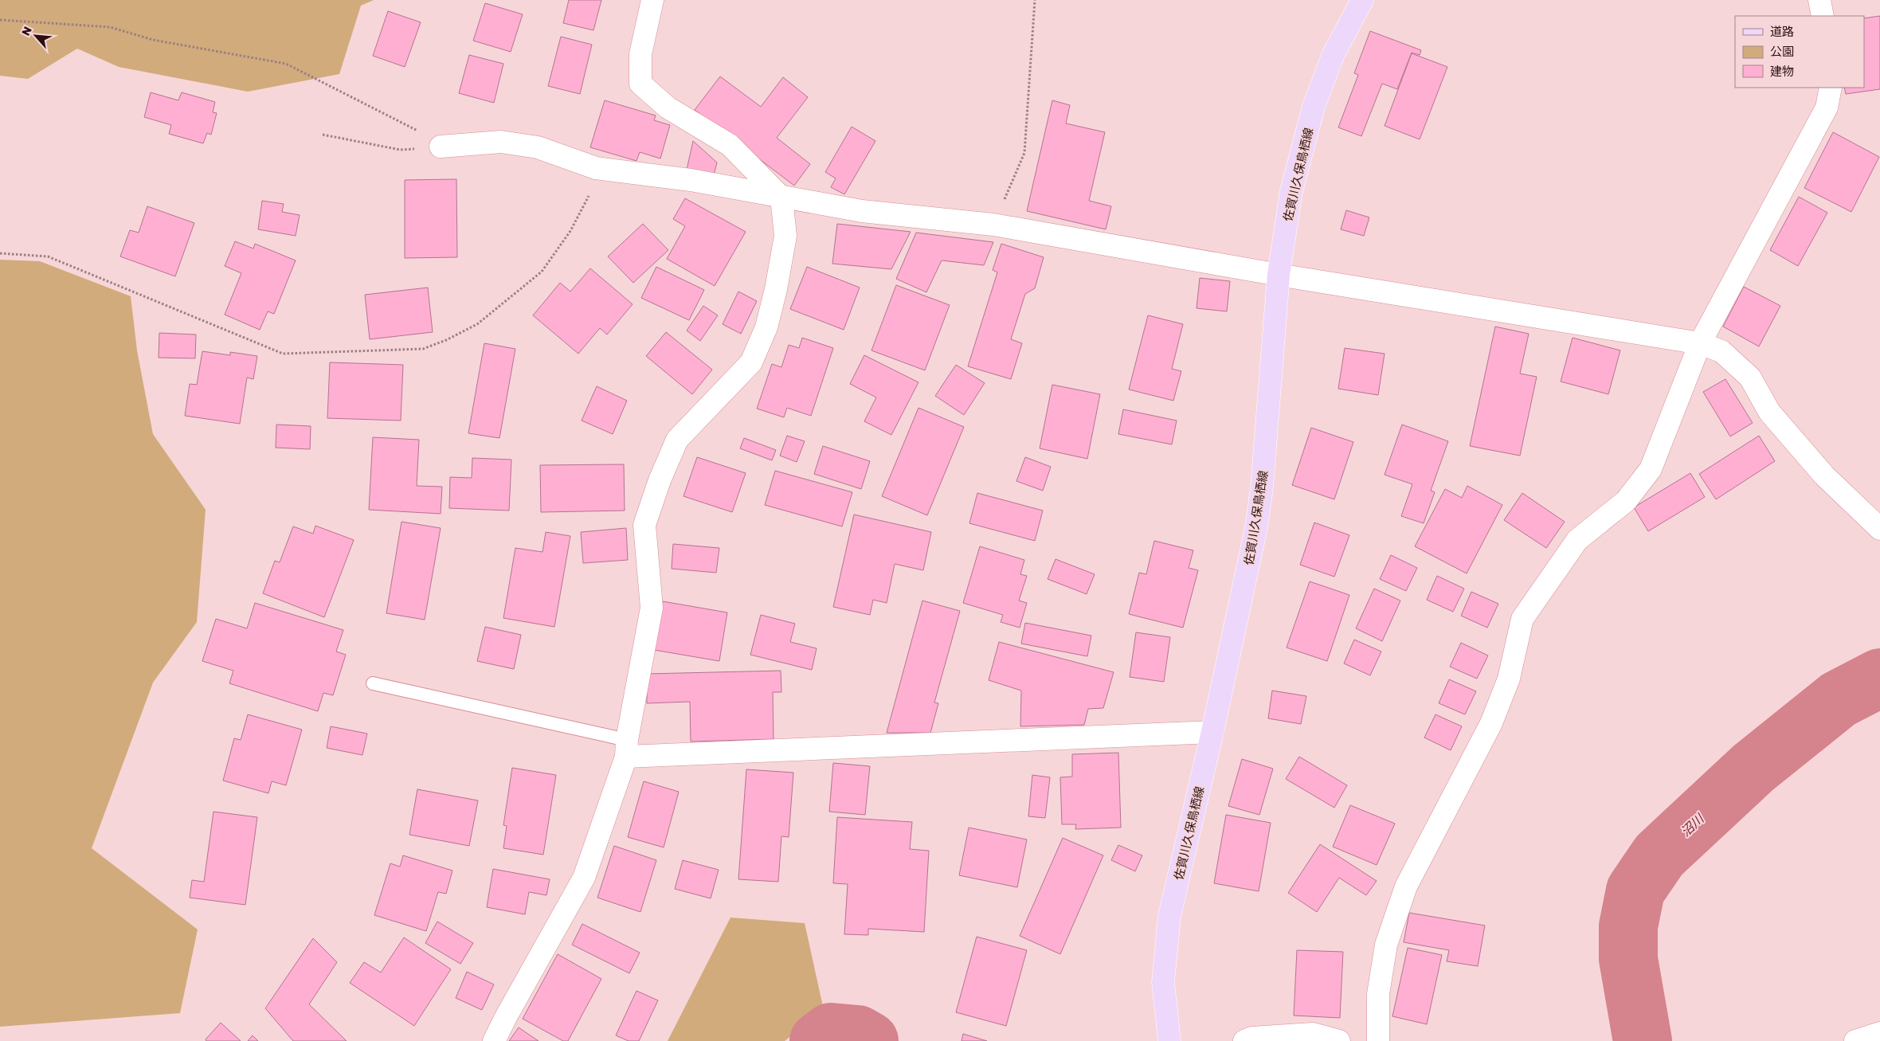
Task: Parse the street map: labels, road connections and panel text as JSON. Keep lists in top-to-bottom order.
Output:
{
  "streets": {
    "main road": ["佐賀川久保鳥栖線"]
  },
  "water": ["沼川"],
  "legend": ["道路", "公園", "建物"],
  "north": "top left"
}
